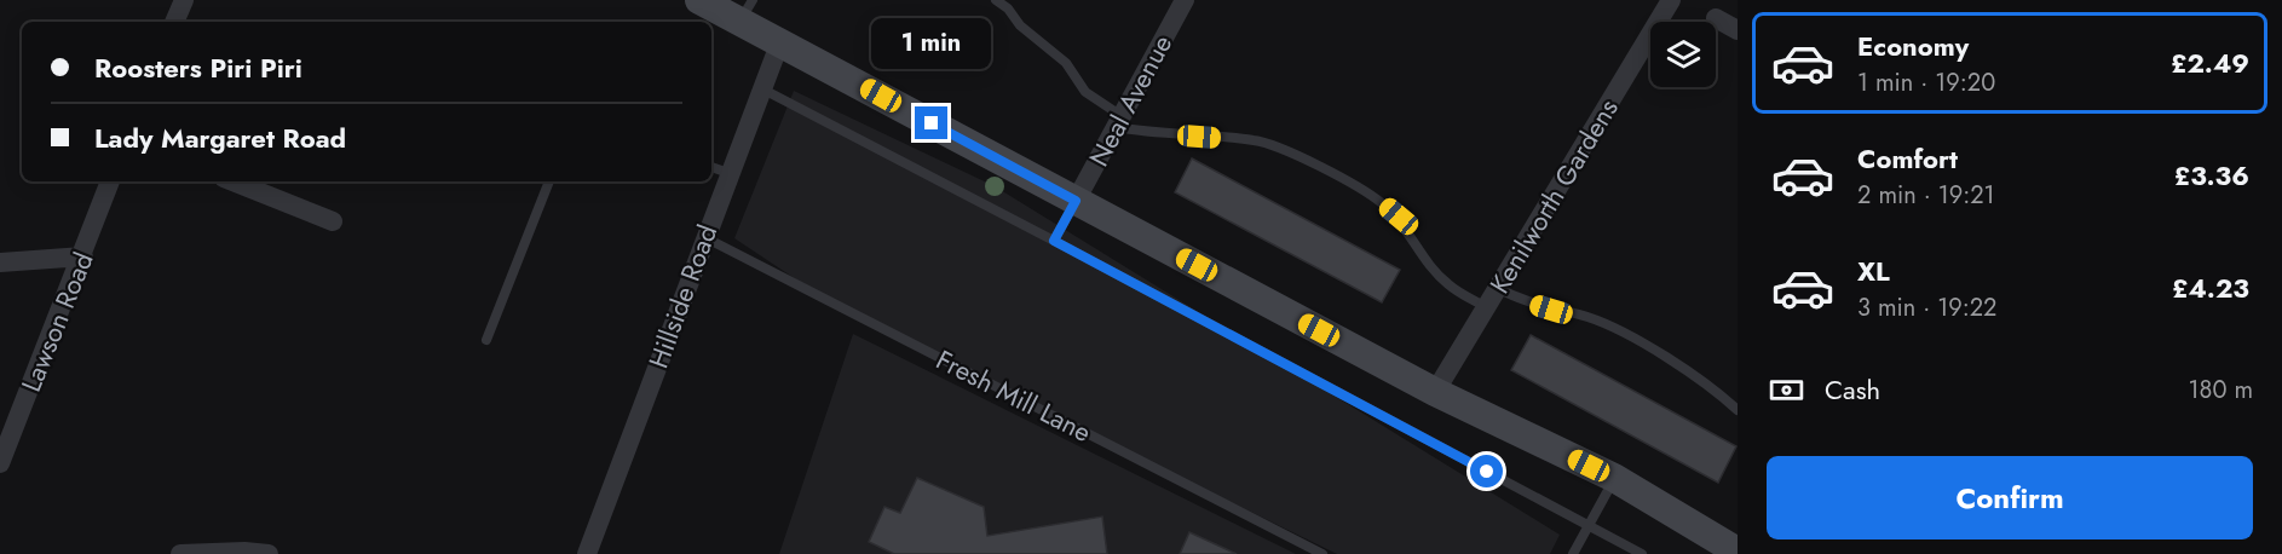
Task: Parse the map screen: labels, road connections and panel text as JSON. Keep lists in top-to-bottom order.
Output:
{
  "streets": {
    "street": [
      "Neal Avenue",
      "Kenilworth Gardens",
      "Hillside Road",
      "Lawson Road"
    ],
    "lane": ["Fresh Mill Lane"]
  },
  "crossings": [
    ["Hillside Road", "Fresh Mill Lane"]
  ],
  "page": {
    "list": [
      {
        "name": "Economy",
        "note": "1 min · 19:20",
        "value": "£2.49"
      },
      {
        "name": "Comfort",
        "note": "2 min · 19:21",
        "value": "£3.36"
      },
      {
        "name": "XL",
        "note": "3 min · 19:22",
        "value": "£4.23"
      }
    ],
    "bubble": "1 min",
    "banner": ["Roosters Piri Piri", "Lady Margaret Road"],
    "pay": ["Cash", "180 m"],
    "buttons": "Confirm"
  }
}
